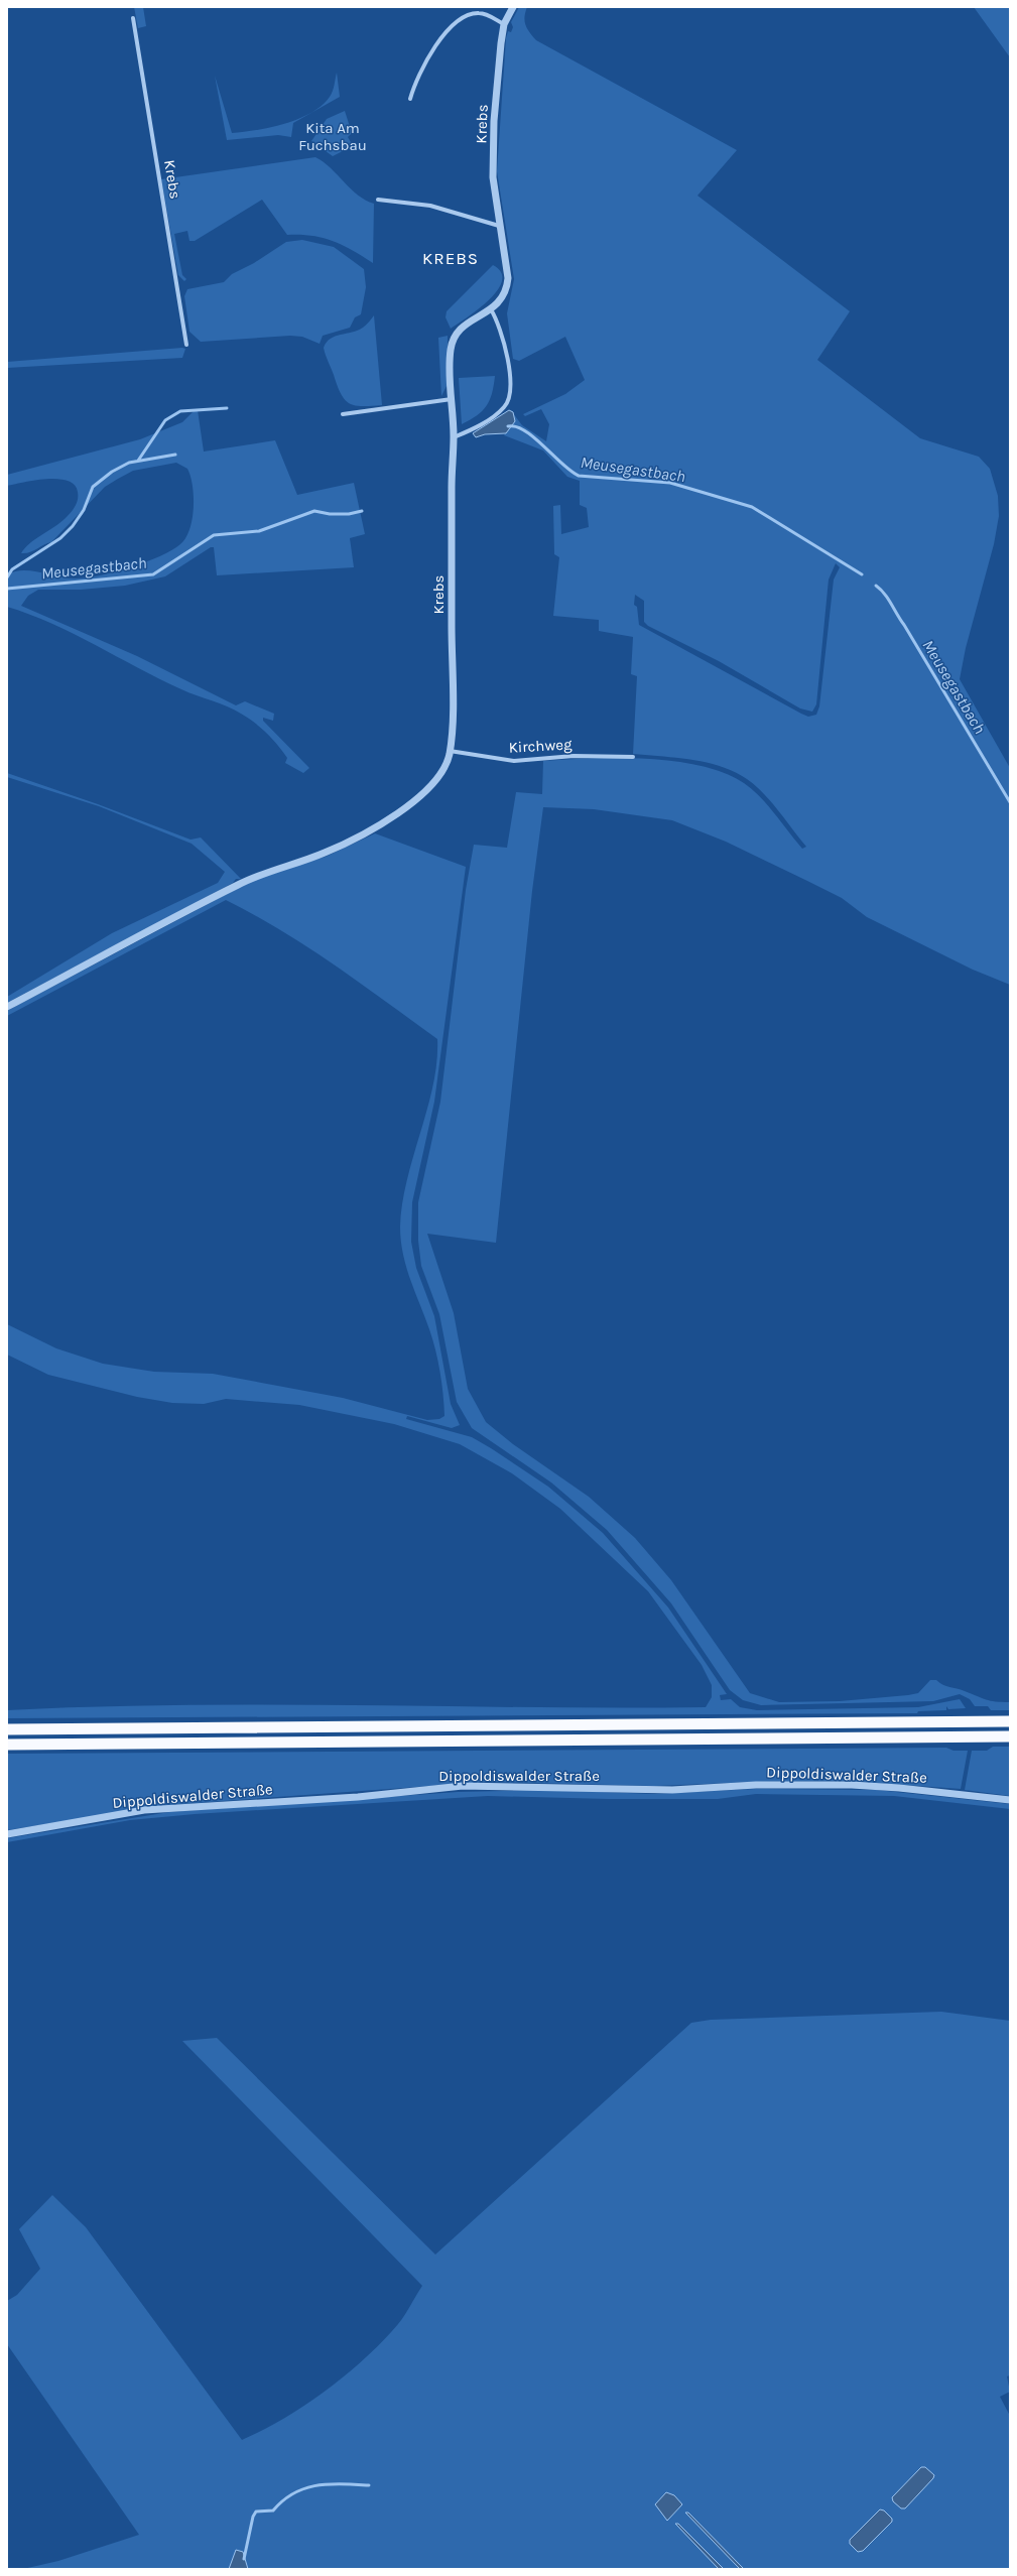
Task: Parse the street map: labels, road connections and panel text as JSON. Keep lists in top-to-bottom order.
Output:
{
  "streets": {
    "street": ["Krebs", "Kirchweg", "Dippoldiswalder Straße"]
  },
  "crossings": [
    ["Krebs", "Kirchweg"]
  ],
  "districts": ["KREBS"],
  "water": ["Meusegastbach"],
  "parks": ["Kita Am Fuchsbau"]
}
